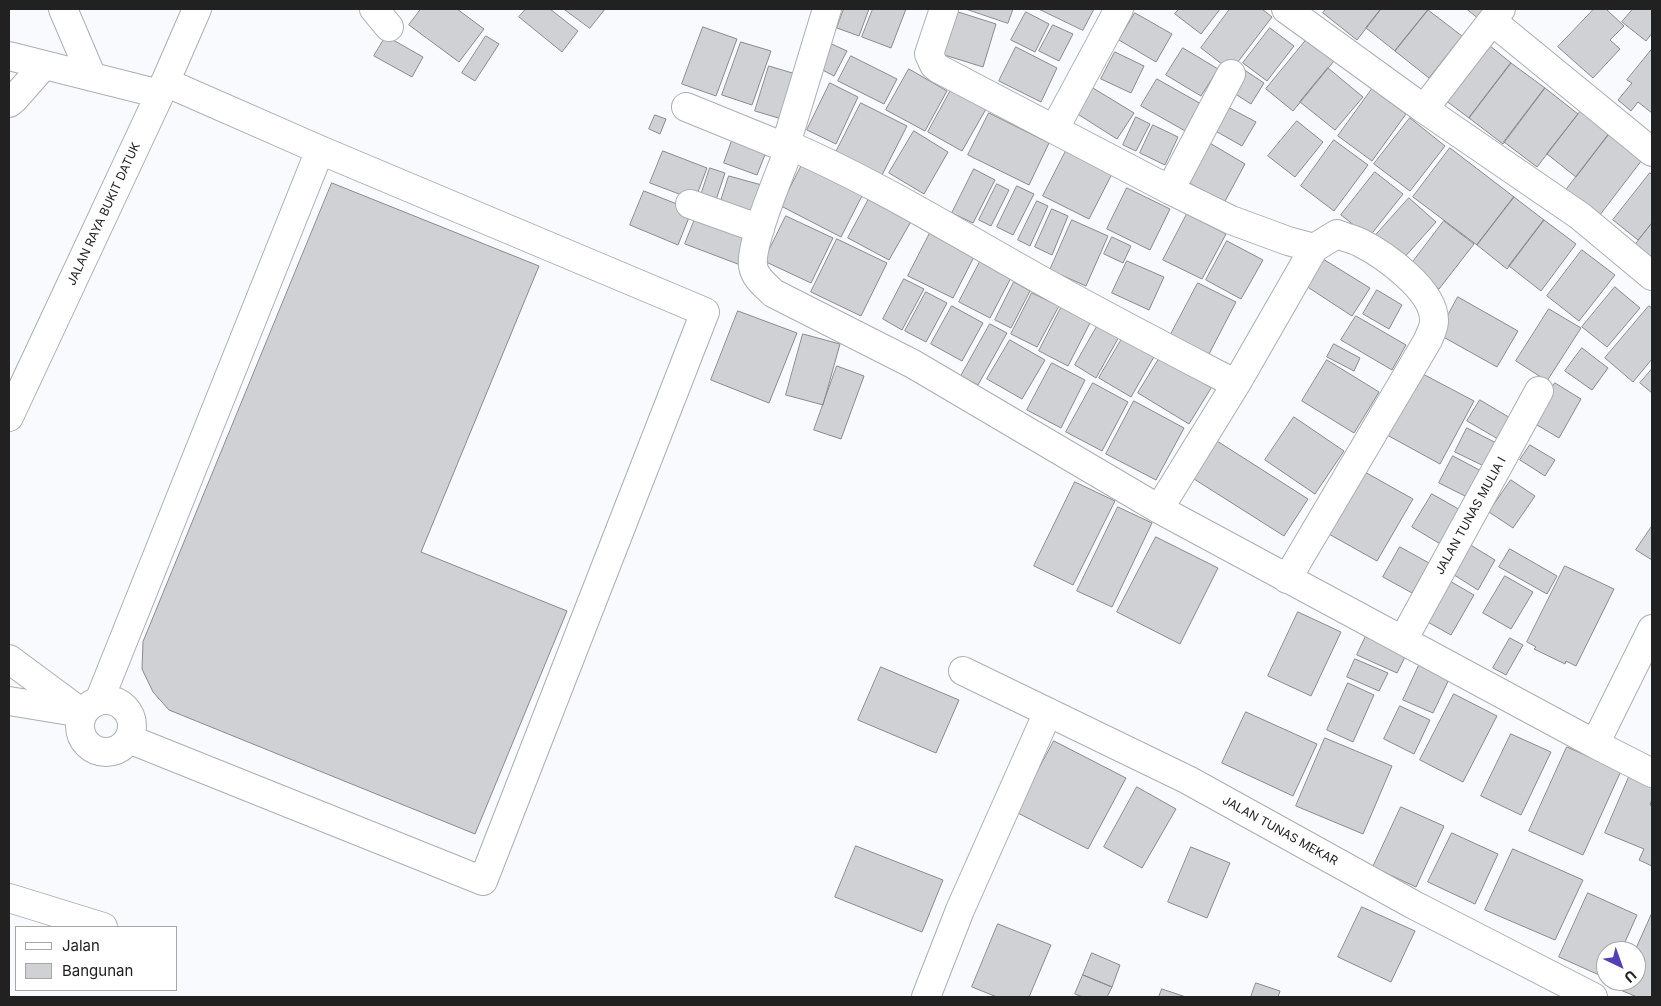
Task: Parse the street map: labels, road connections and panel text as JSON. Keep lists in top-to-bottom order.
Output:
{
  "streets": {
    "street": ["JALAN RAYA BUKIT DATUK", "JALAN TUNAS MULIA I", "JALAN TUNAS MEKAR"]
  },
  "legend": ["Jalan", "Bangunan"],
  "north": "bottom right"
}
